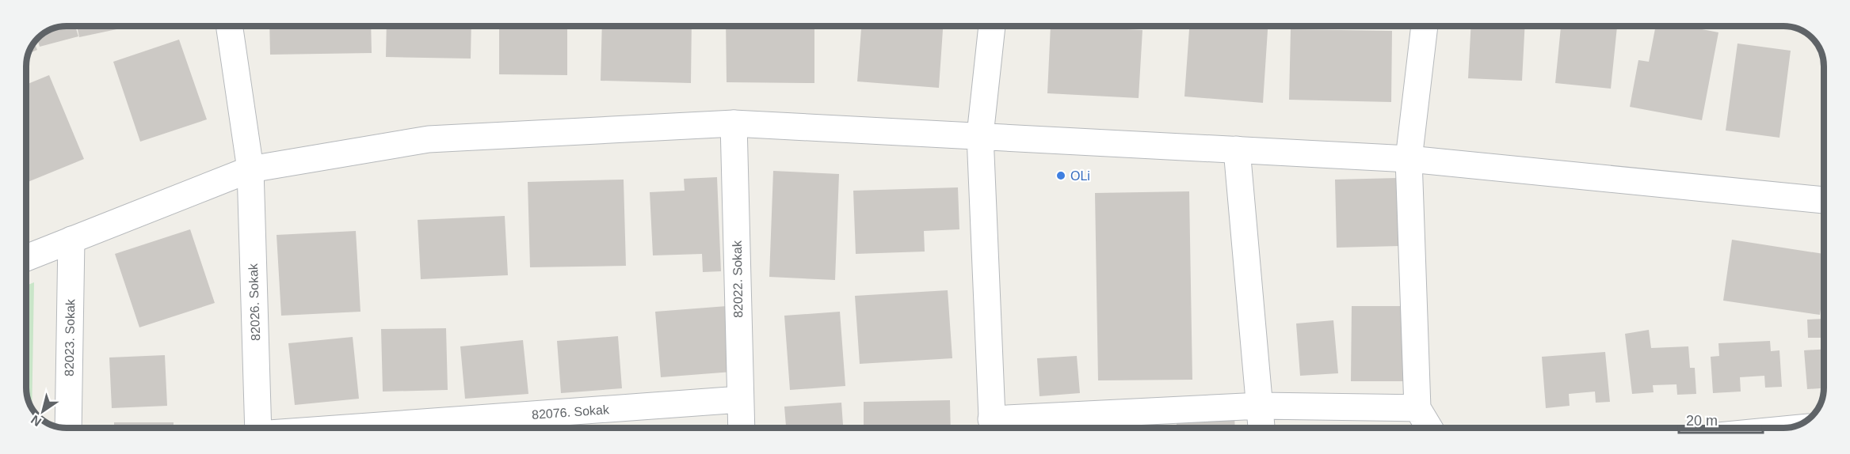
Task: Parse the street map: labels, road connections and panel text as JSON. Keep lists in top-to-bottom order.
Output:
{
  "streets": {
    "street": [
      "82022. Sokak",
      "82026. Sokak",
      "82023. Sokak",
      "82076. Sokak"
    ]
  },
  "crossings": [
    ["82022. Sokak", "82076. Sokak"]
  ],
  "places": ["OLi"],
  "scale_bar": "20 m",
  "north": "bottom left"
}
